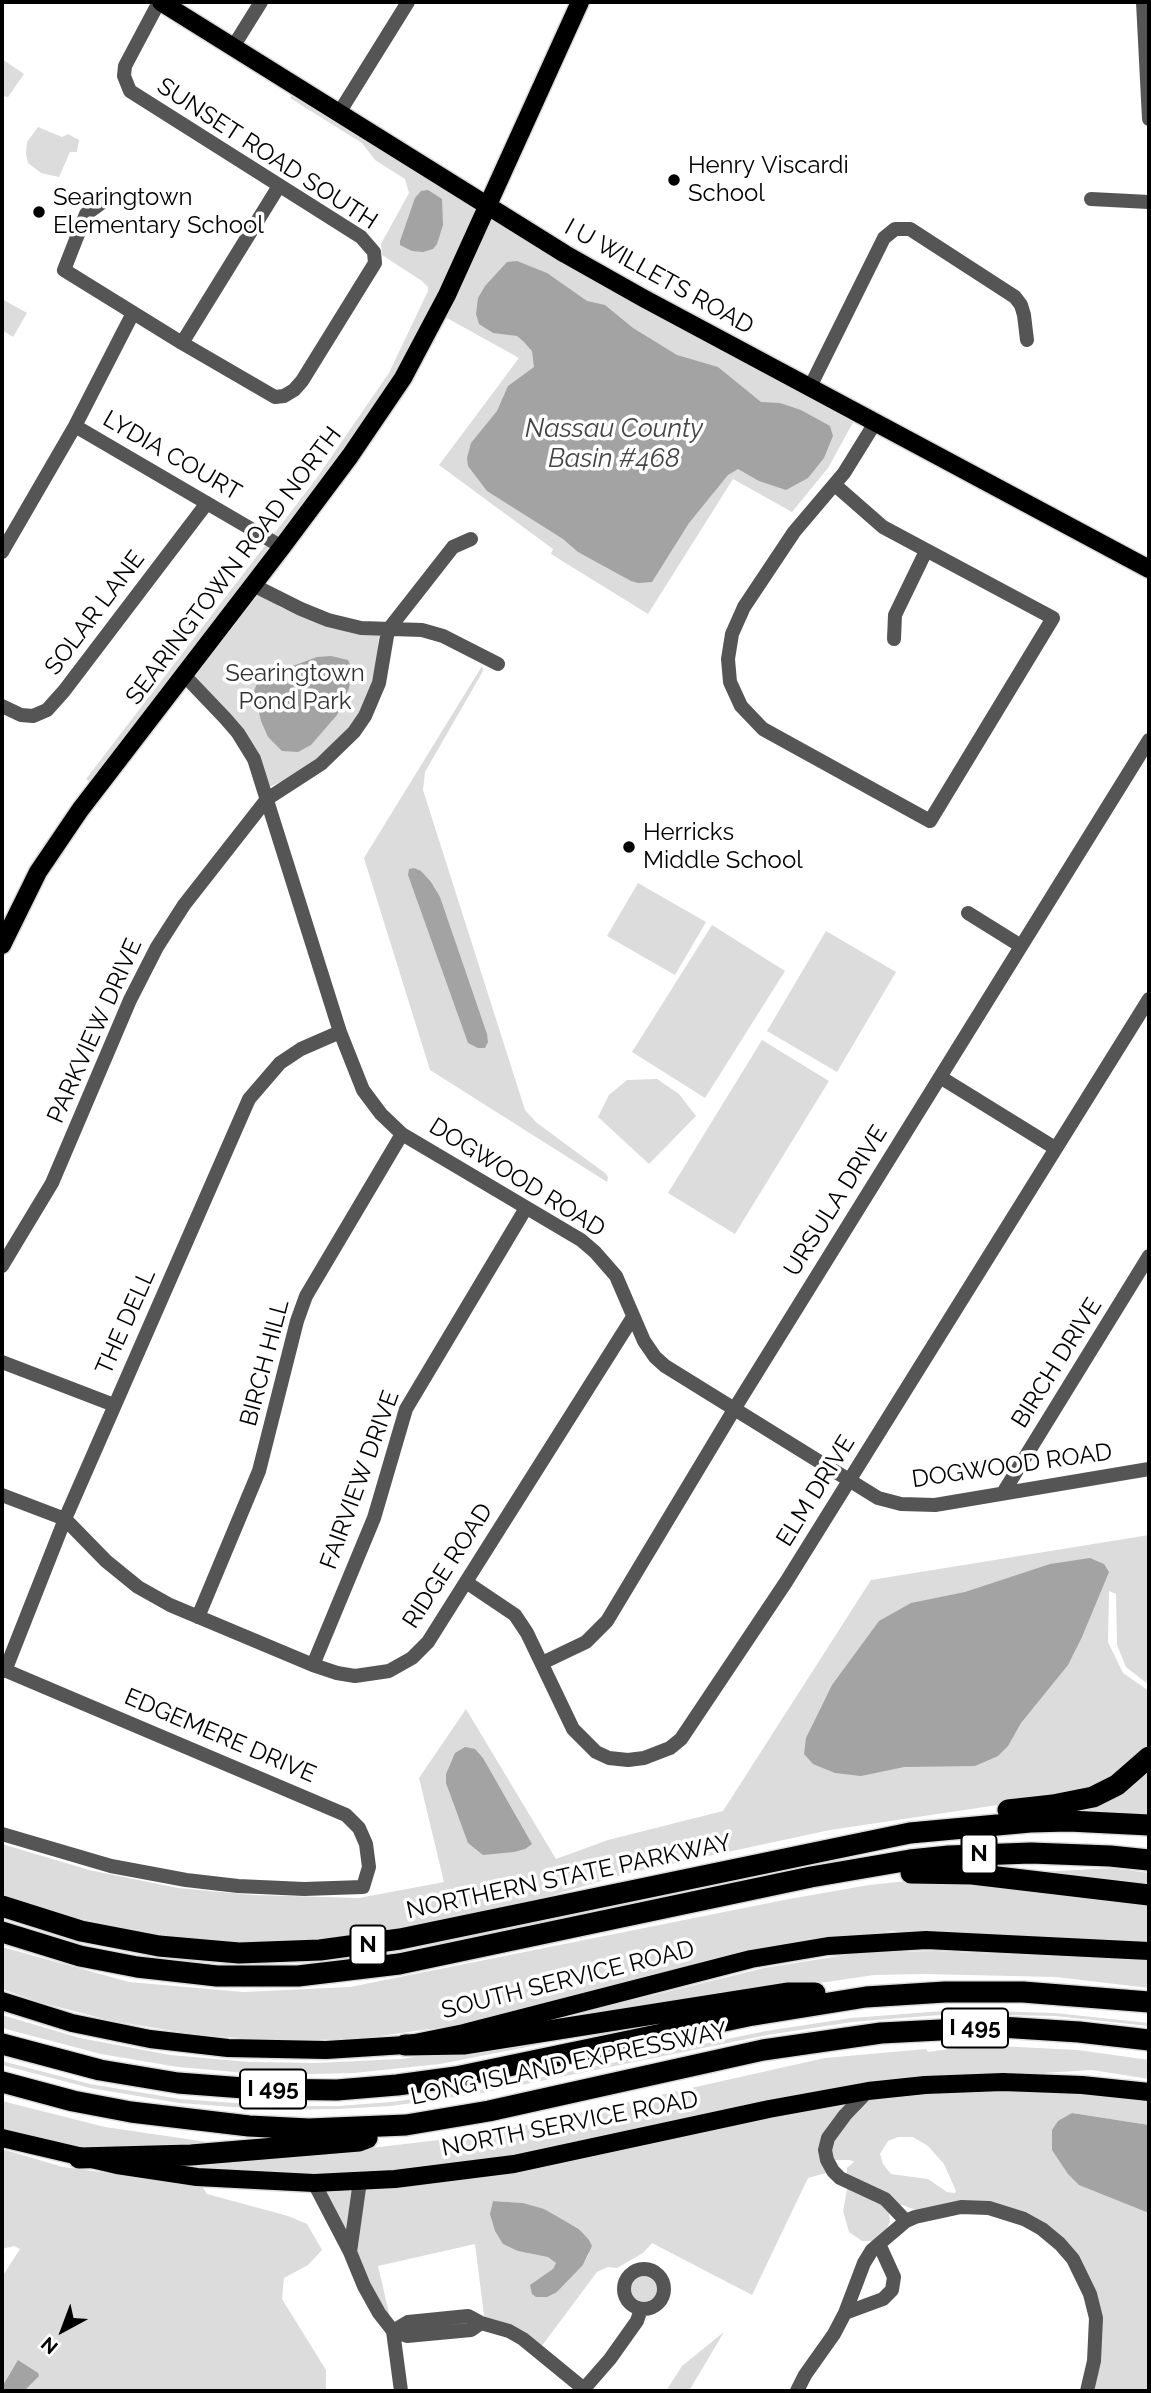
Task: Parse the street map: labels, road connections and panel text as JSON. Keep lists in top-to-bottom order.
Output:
{
  "streets": {
    "highway": [
      "N",
      "NORTHERN STATE PARKWAY",
      "I 495",
      "LONG ISLAND EXPRESSWAY"
    ],
    "main road": [
      "I U WILLETS ROAD",
      "SEARINGTOWN ROAD NORTH",
      "SOUTH SERVICE ROAD",
      "NORTH SERVICE ROAD"
    ],
    "street": [
      "SUNSET ROAD SOUTH",
      "LYDIA COURT",
      "SOLAR LANE",
      "PARKVIEW DRIVE",
      "DOGWOOD ROAD",
      "URSULA DRIVE",
      "THE DELL",
      "BIRCH HILL",
      "BIRCH DRIVE",
      "FAIRVIEW DRIVE",
      "ELM DRIVE",
      "RIDGE ROAD",
      "EDGEMERE DRIVE"
    ]
  },
  "crossings": [
    ["SUNSET ROAD SOUTH", "I U WILLETS ROAD"],
    ["I U WILLETS ROAD", "SEARINGTOWN ROAD NORTH"],
    ["LYDIA COURT", "SEARINGTOWN ROAD NORTH"],
    ["LYDIA COURT", "SOLAR LANE"],
    ["SEARINGTOWN ROAD NORTH", "DOGWOOD ROAD"],
    ["PARKVIEW DRIVE", "DOGWOOD ROAD"],
    ["DOGWOOD ROAD", "URSULA DRIVE"],
    ["DOGWOOD ROAD", "THE DELL"],
    ["DOGWOOD ROAD", "BIRCH HILL"],
    ["DOGWOOD ROAD", "BIRCH DRIVE"],
    ["DOGWOOD ROAD", "FAIRVIEW DRIVE"],
    ["DOGWOOD ROAD", "ELM DRIVE"],
    ["DOGWOOD ROAD", "RIDGE ROAD"],
    ["URSULA DRIVE", "ELM DRIVE"],
    ["THE DELL", "RIDGE ROAD"],
    ["THE DELL", "EDGEMERE DRIVE"],
    ["BIRCH HILL", "RIDGE ROAD"],
    ["FAIRVIEW DRIVE", "RIDGE ROAD"],
    ["ELM DRIVE", "RIDGE ROAD"]
  ],
  "water": ["Nassau County Basin #468"],
  "parks": ["Searingtown Pond Park"],
  "places": ["Henry Viscardi School", "Searingtown Elementary School", "Herricks Middle School"],
  "north": "bottom left"
}
